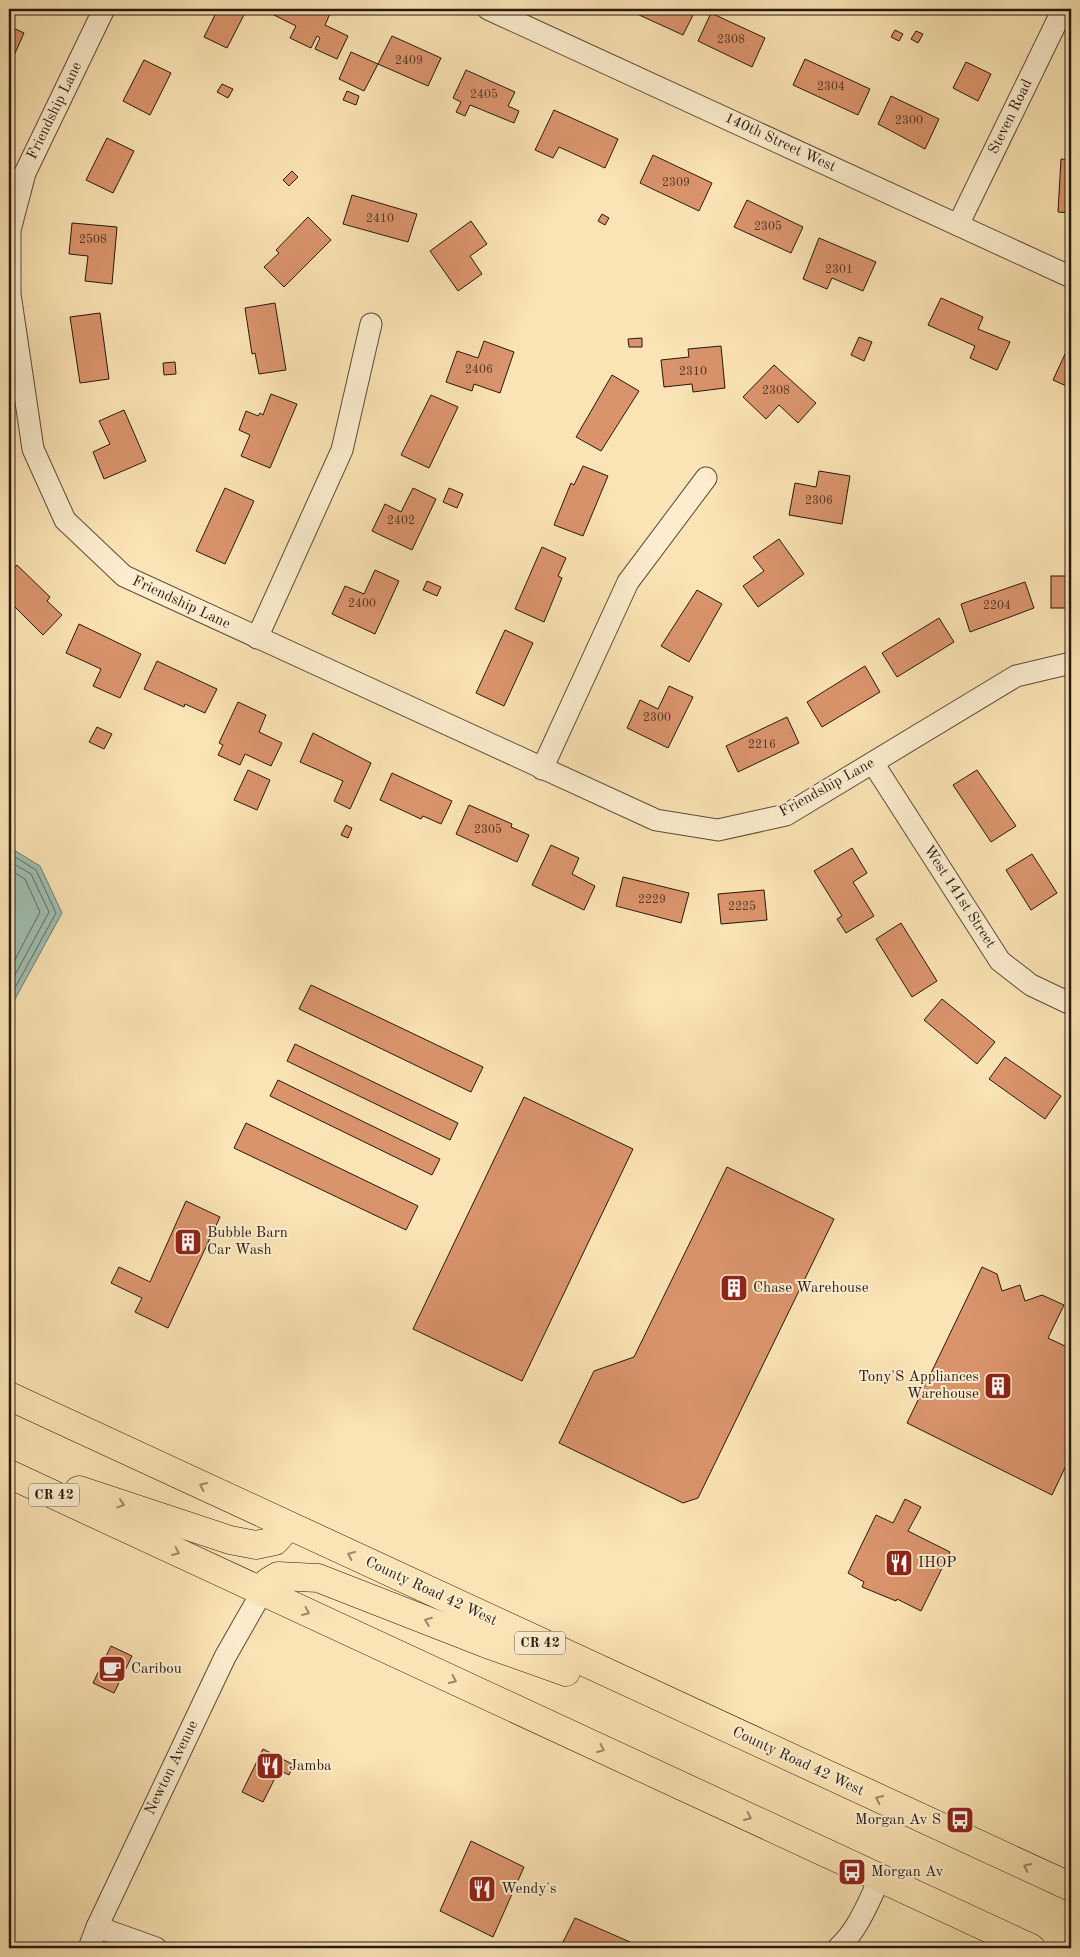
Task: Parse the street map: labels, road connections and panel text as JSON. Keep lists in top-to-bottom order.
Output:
{
  "streets": {
    "highway": ["CR 42", "County Road 42 West"],
    "street": [
      "Friendship Lane",
      "Steven Road",
      "140th Street West",
      "West 141st Street",
      "Newton Avenue"
    ]
  },
  "crossings": [
    ["Friendship Lane", "West 141st Street"],
    ["Steven Road", "140th Street West"],
    ["CR 42", "Newton Avenue"]
  ],
  "places": {
    "building": ["Bubble Barn Car Wash", "Chase Warehouse", "Tony'S Appliances Warehouse"],
    "restaurant": ["IHOP", "Jamba", "Wendy's"],
    "cafe": ["Caribou"],
    "bus stop": ["Morgan Av S", "Morgan Av"]
  },
  "house_numbers": [
    "2308",
    "2409",
    "2304",
    "2405",
    "2300",
    "2309",
    "2410",
    "2305",
    "2508",
    "2301",
    "2406",
    "2310",
    "2308",
    "2306",
    "2402",
    "2400",
    "2204",
    "2300",
    "2216",
    "2305",
    "2229",
    "2225"
  ]
}
